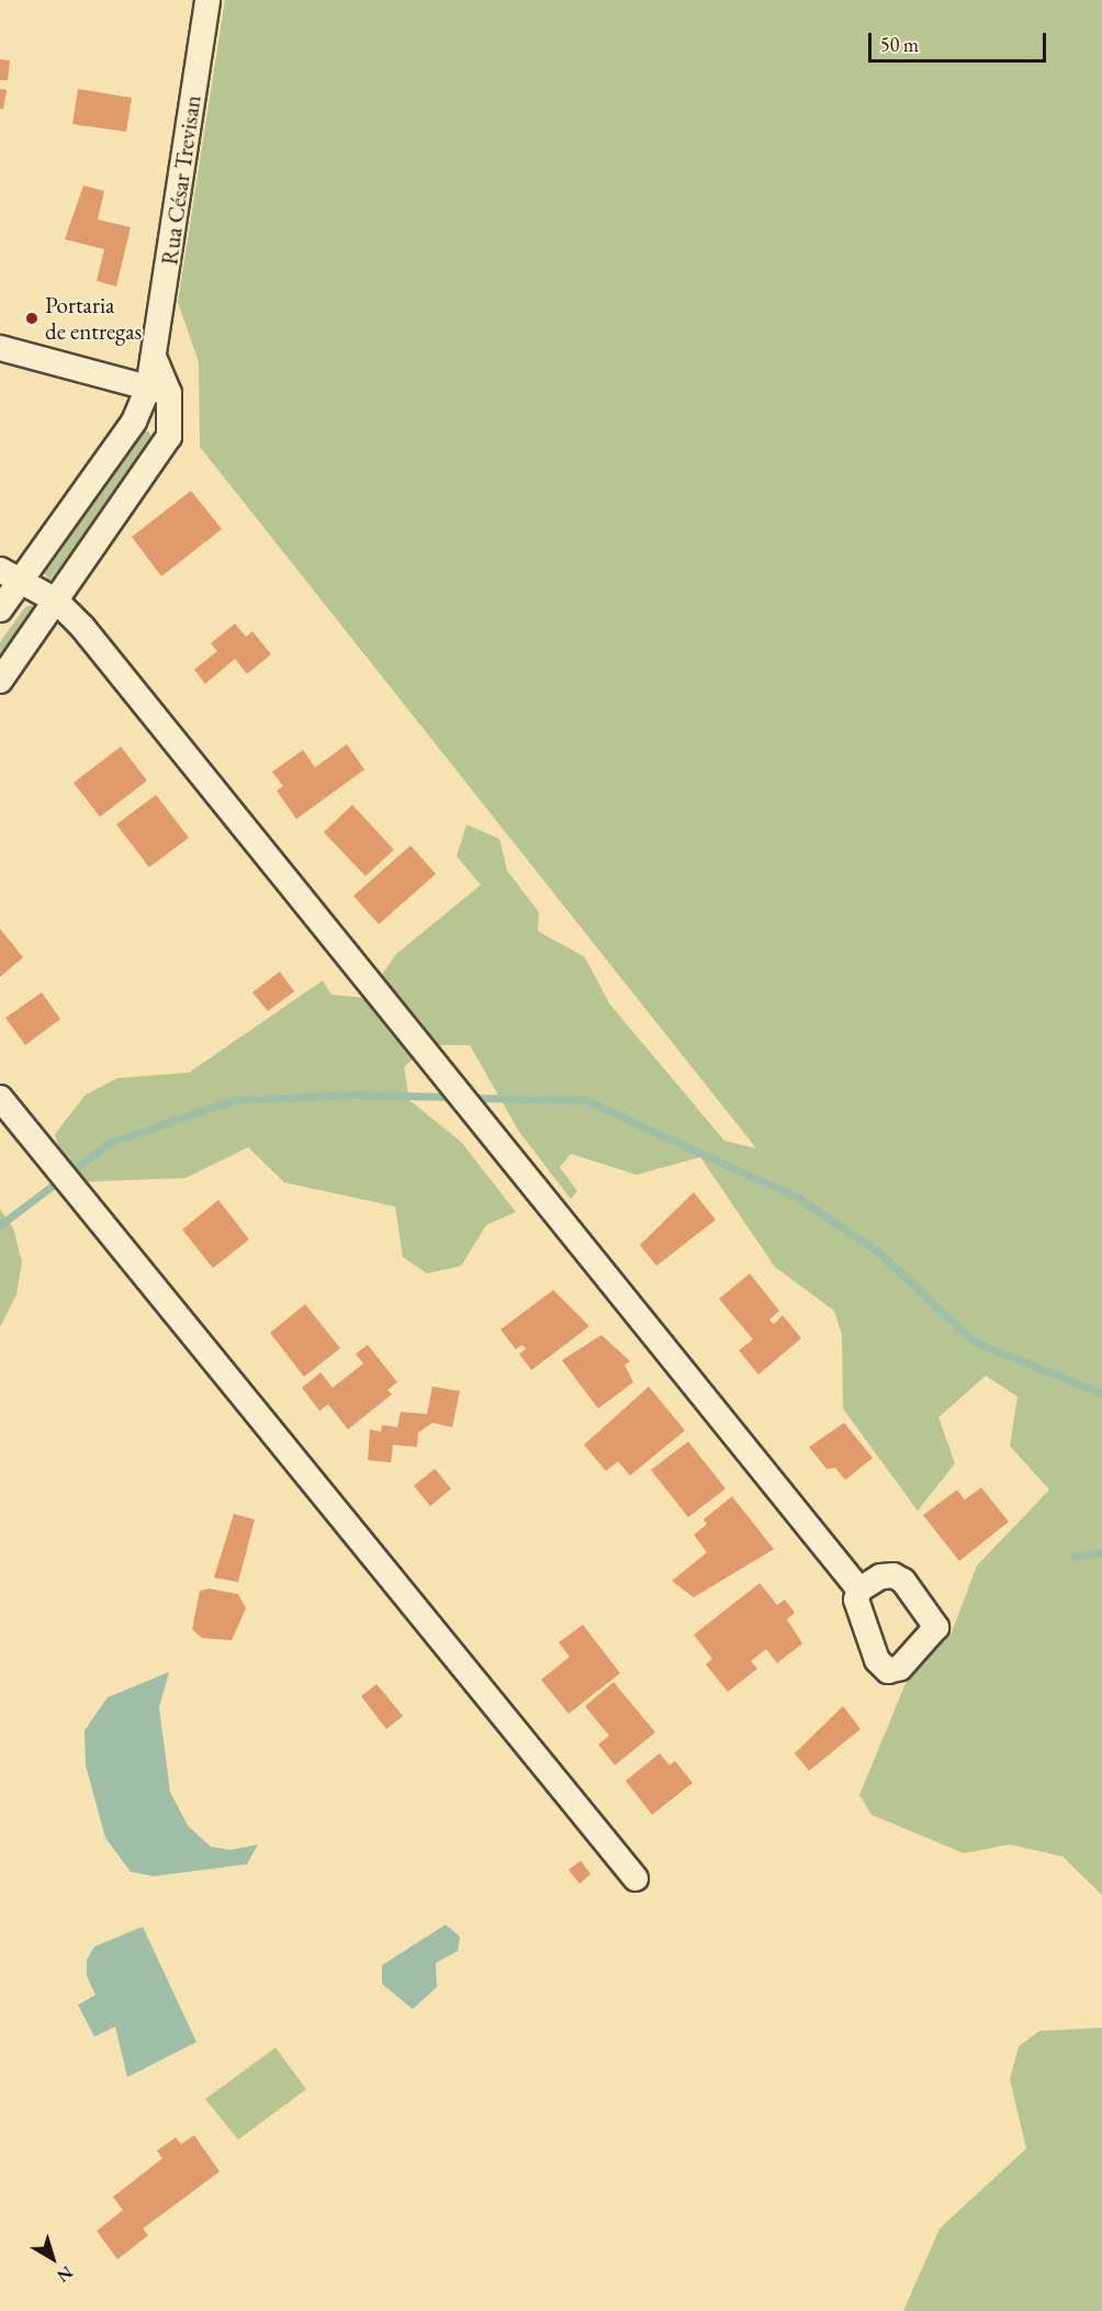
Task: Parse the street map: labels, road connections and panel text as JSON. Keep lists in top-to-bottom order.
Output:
{
  "streets": {
    "street": ["Rua César Trevisan"]
  },
  "places": ["Portaria de entregas"],
  "scale_bar": "50 m",
  "north": "bottom right"
}
